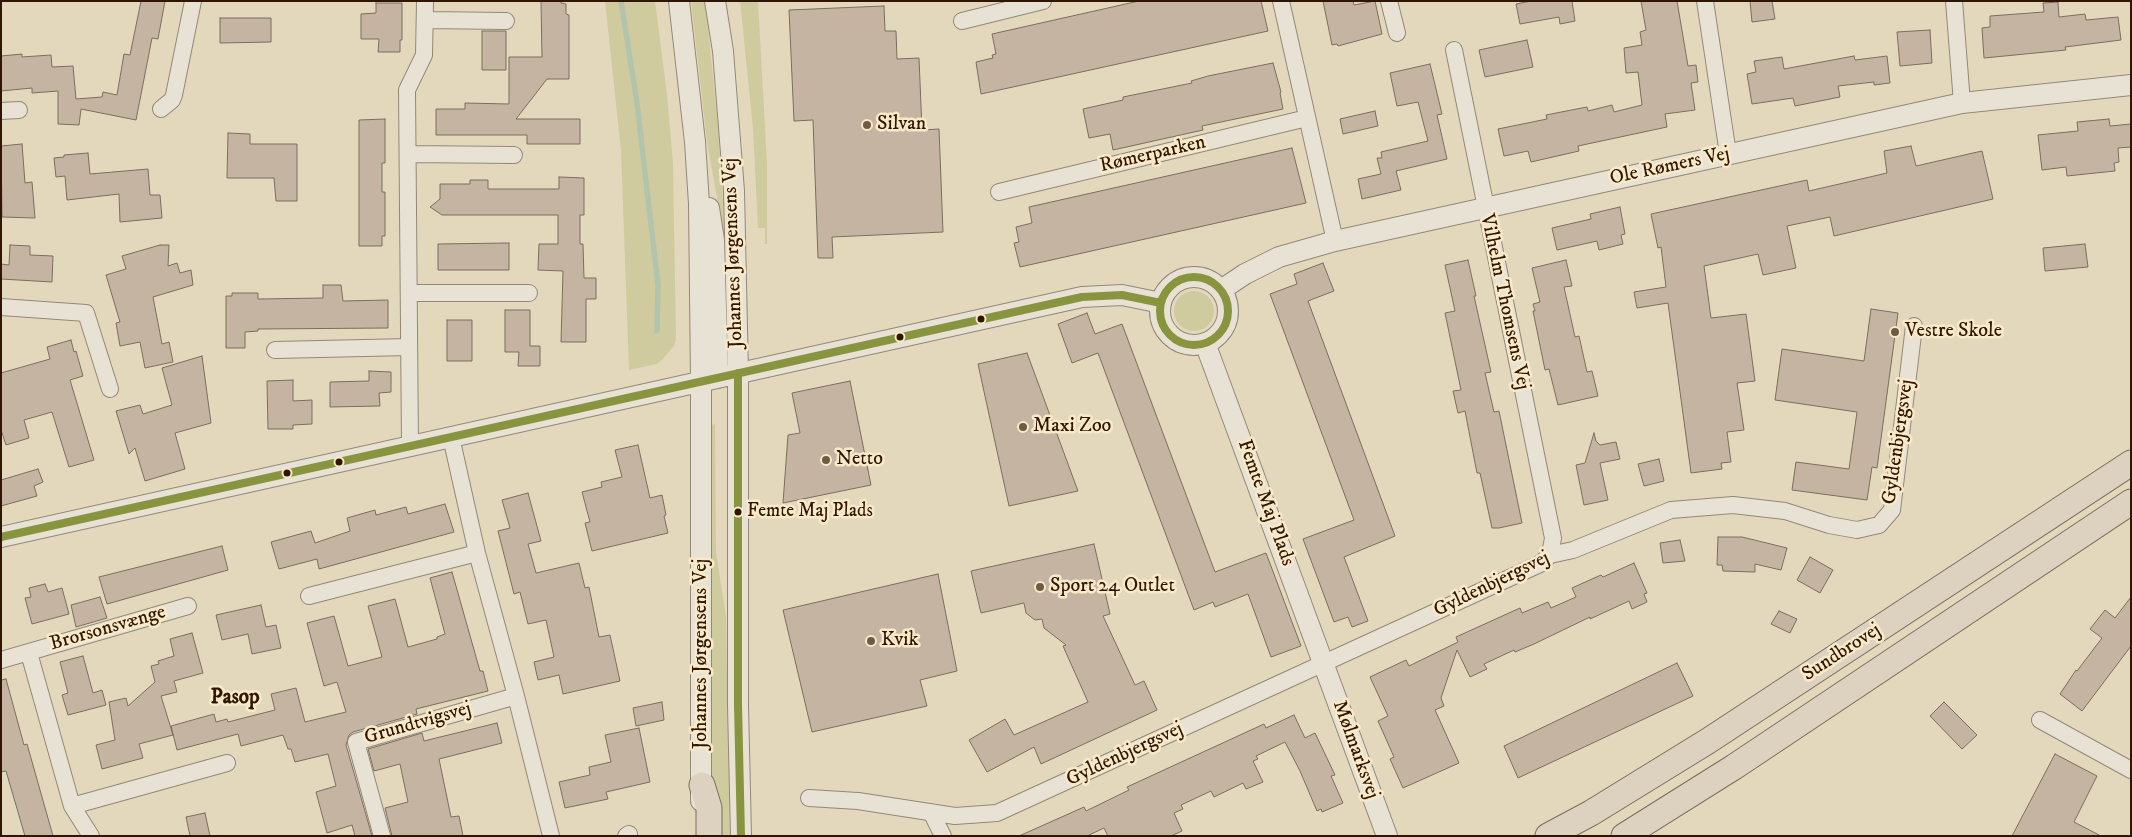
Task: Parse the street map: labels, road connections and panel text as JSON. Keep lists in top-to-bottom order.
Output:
{
  "streets": {
    "main road": ["Sundbrovej"],
    "street": [
      "Rømerparken",
      "Ole Rømers Vej",
      "Johannes Jørgensens Vej",
      "Vilhelm Thomsens Vej",
      "Gyldenbjergsvej",
      "Femte Maj Plads",
      "Brorsonsvænge",
      "Grundtvigsvej",
      "Mølmarksvej"
    ]
  },
  "crossings": [
    ["Ole Rømers Vej", "Vilhelm Thomsens Vej"],
    ["Ole Rømers Vej", "Femte Maj Plads"],
    ["Vilhelm Thomsens Vej", "Gyldenbjergsvej"],
    ["Gyldenbjergsvej", "Femte Maj Plads"],
    ["Gyldenbjergsvej", "Mølmarksvej"],
    ["Femte Maj Plads", "Mølmarksvej"]
  ],
  "districts": ["Pasop"],
  "places": [
    "Silvan",
    "Vestre Skole",
    "Maxi Zoo",
    "Netto",
    "Femte Maj Plads",
    "Sport 24 Outlet",
    "Kvik"
  ]
}
